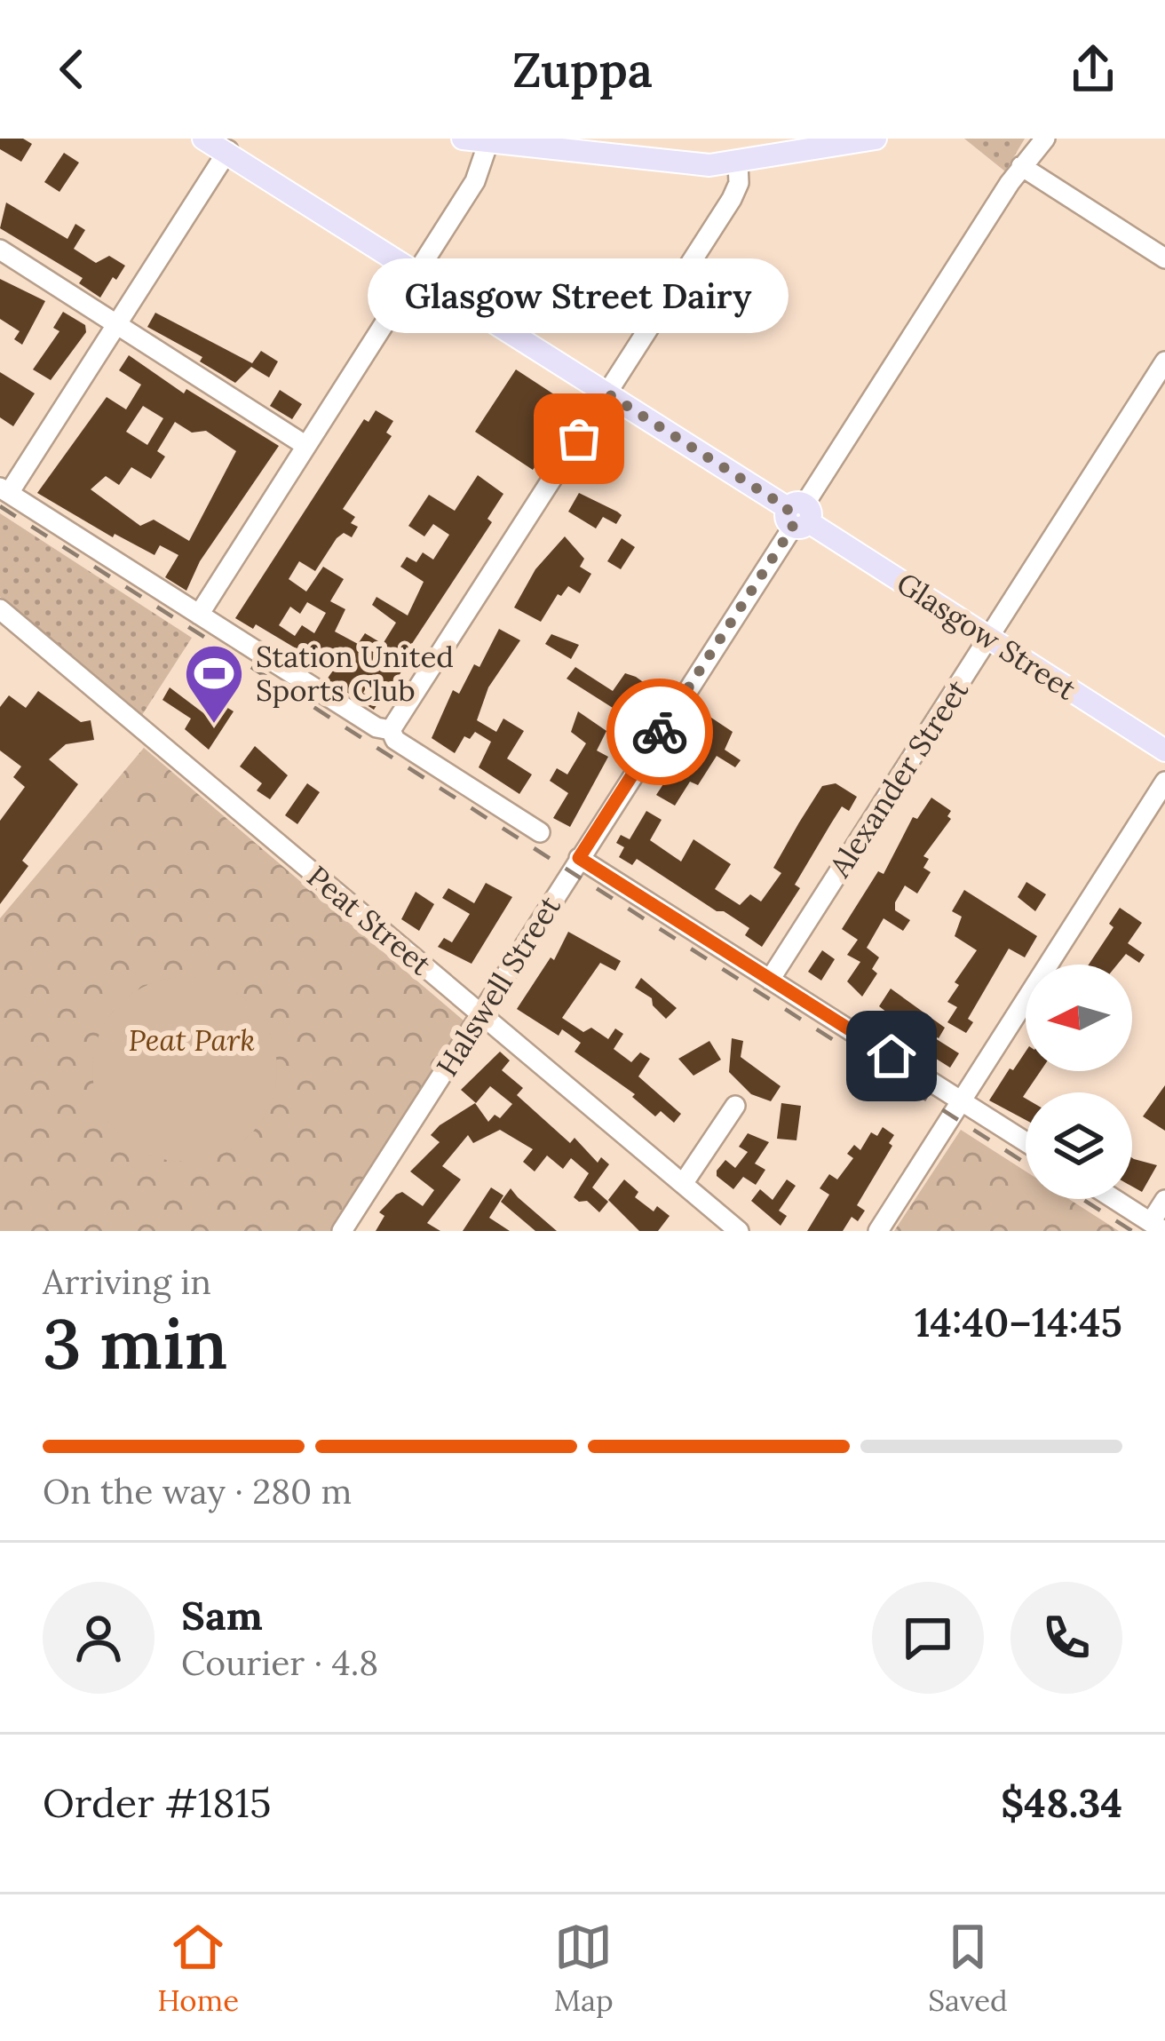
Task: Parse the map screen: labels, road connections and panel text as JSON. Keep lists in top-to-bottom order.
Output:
{
  "streets": {
    "main road": ["Glasgow Street"],
    "street": ["Alexander Street", "Peat Street", "Halswell Street"]
  },
  "crossings": [
    ["Glasgow Street", "Alexander Street"],
    ["Glasgow Street", "Halswell Street"],
    ["Peat Street", "Halswell Street"]
  ],
  "parks": ["Peat Park"],
  "places": {
    "other": ["Glasgow Street Dairy"],
    "sports": ["Station United Sports Club"]
  },
  "north": "left",
  "page": {
    "header": "Zuppa",
    "bubble": "Glasgow Street Dairy",
    "heading": ["3 min", "Arriving in", "14:40–14:45"],
    "panel": [
      "Sam",
      "Courier · 4.8",
      "Order #1815",
      "$48.34"
    ],
    "bar": "On the way · 280 m",
    "tabs": ["Home", "Map", "Saved"]
  }
}
